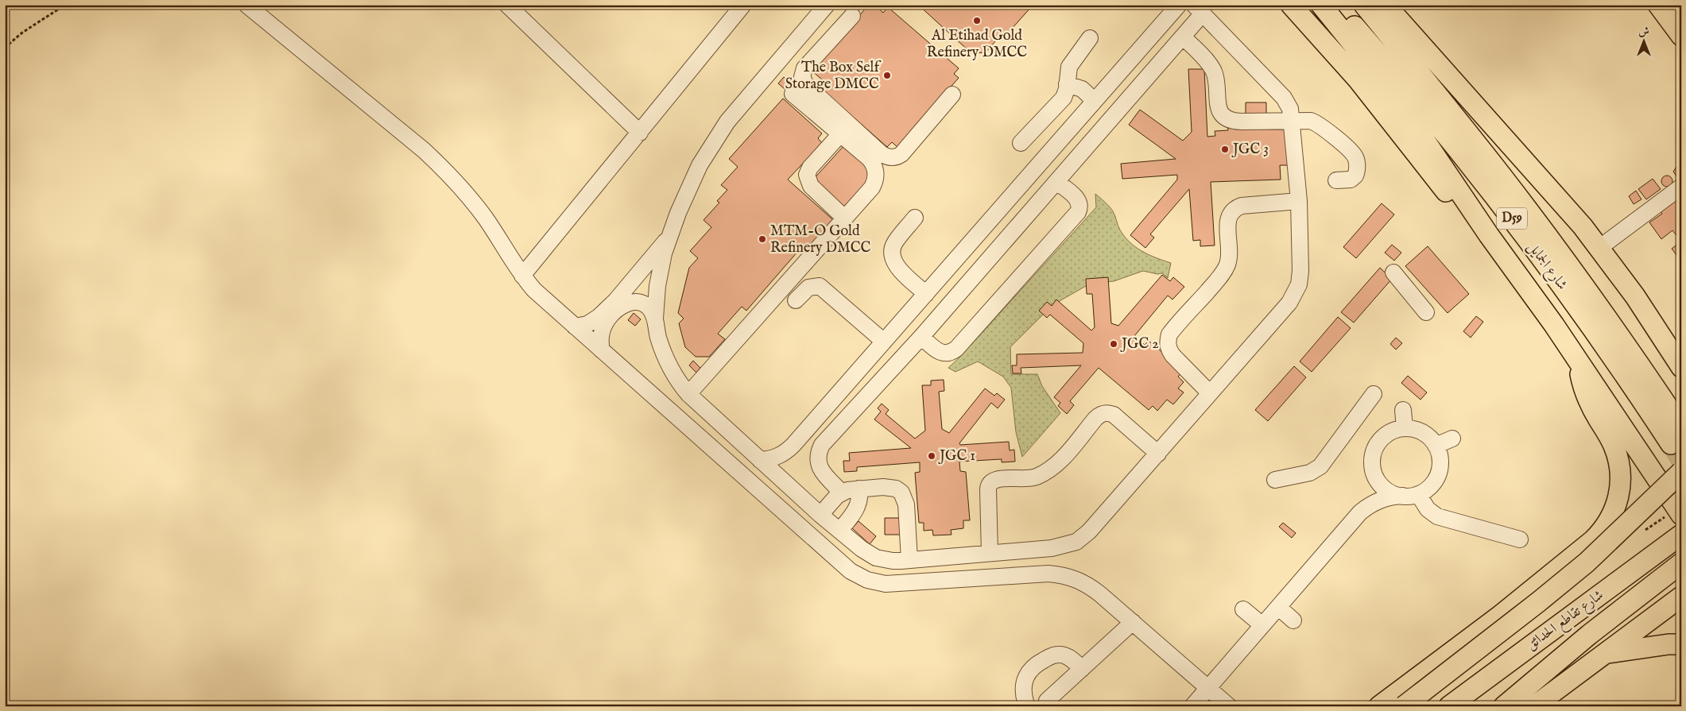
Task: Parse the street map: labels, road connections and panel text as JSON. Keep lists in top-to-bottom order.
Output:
{
  "streets": {
    "main road": ["D59", "شارع الجمايل", "شارع تقاطع الحدائق"]
  },
  "places": [
    "Al Etihad Gold Refinery DMCC",
    "The Box Self Storage DMCC",
    "JGC 3",
    "MTM-O Gold Refinery DMCC",
    "JGC 2",
    "JGC 1"
  ],
  "north": "top"
}
